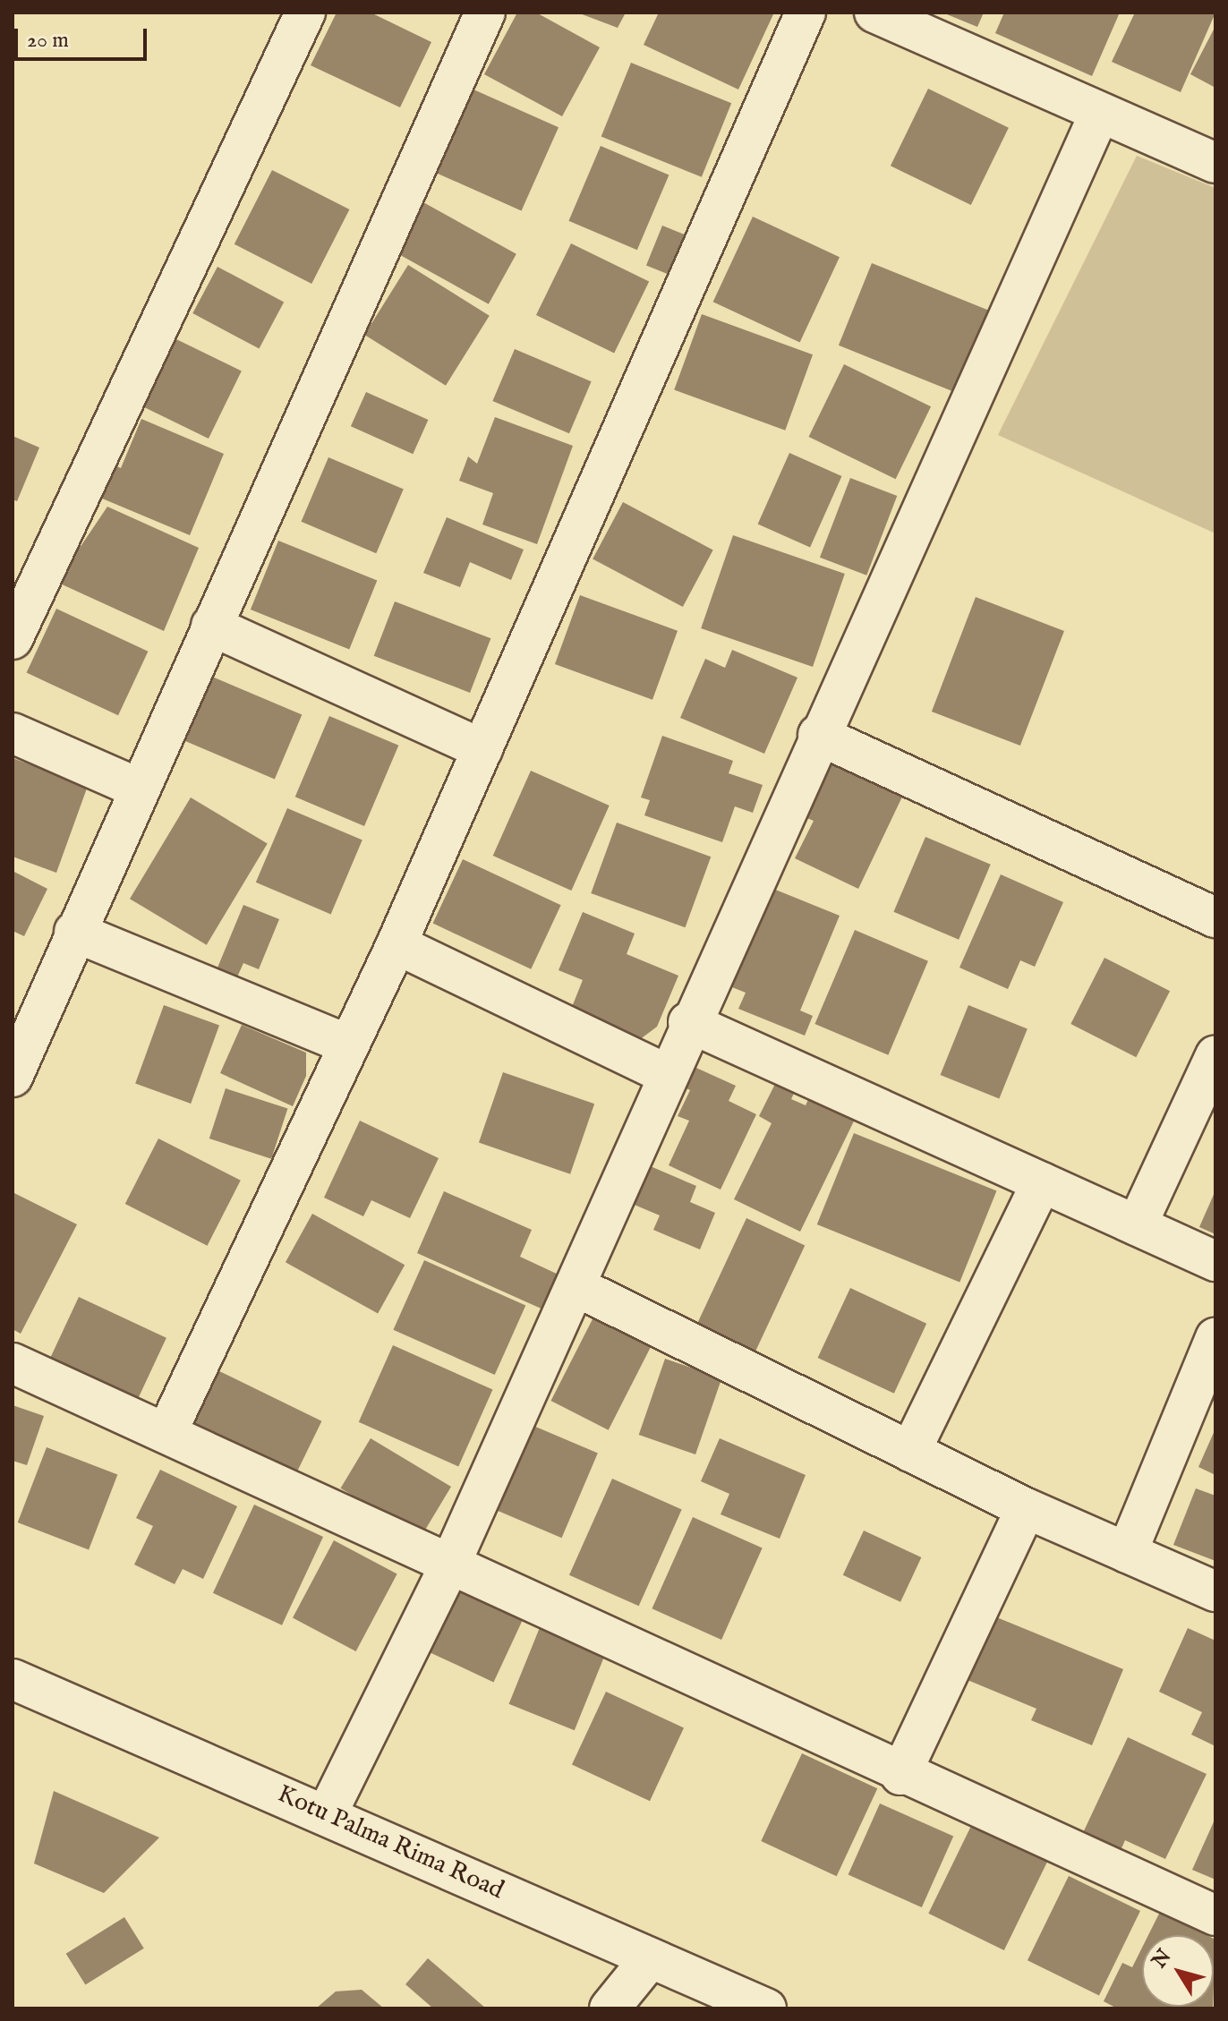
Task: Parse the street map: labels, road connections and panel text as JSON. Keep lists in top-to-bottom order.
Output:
{
  "streets": {
    "street": ["Kotu Palma Rima Road"]
  },
  "scale_bar": "20 m",
  "north": "top left"
}
